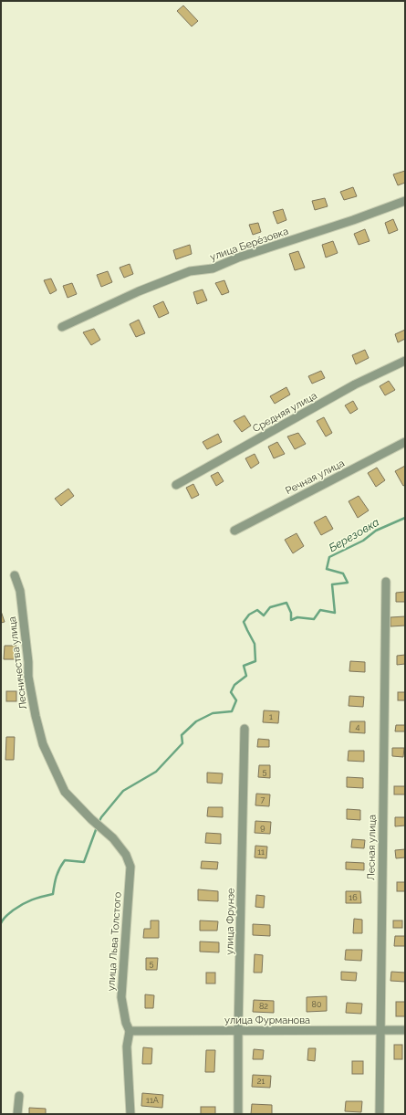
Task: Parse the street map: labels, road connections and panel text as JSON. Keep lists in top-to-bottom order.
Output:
{
  "streets": {
    "street": [
      "улица Берёзовка",
      "Средняя улица",
      "Речная улица",
      "Лесничества улица",
      "Лесная улица",
      "улица Фрунзе",
      "улица Льва Толстого",
      "улица Фурманова"
    ]
  },
  "crossings": [
    ["Лесничества улица", "улица Льва Толстого"],
    ["Лесная улица", "улица Фурманова"],
    ["улица Фрунзе", "улица Фурманова"],
    ["улица Льва Толстого", "улица Фурманова"]
  ],
  "water": ["Березовка"],
  "house_numbers": [
    "1",
    "4",
    "5",
    "7",
    "9",
    "11",
    "16",
    "5",
    "80",
    "82",
    "21",
    "11А"
  ]
}
